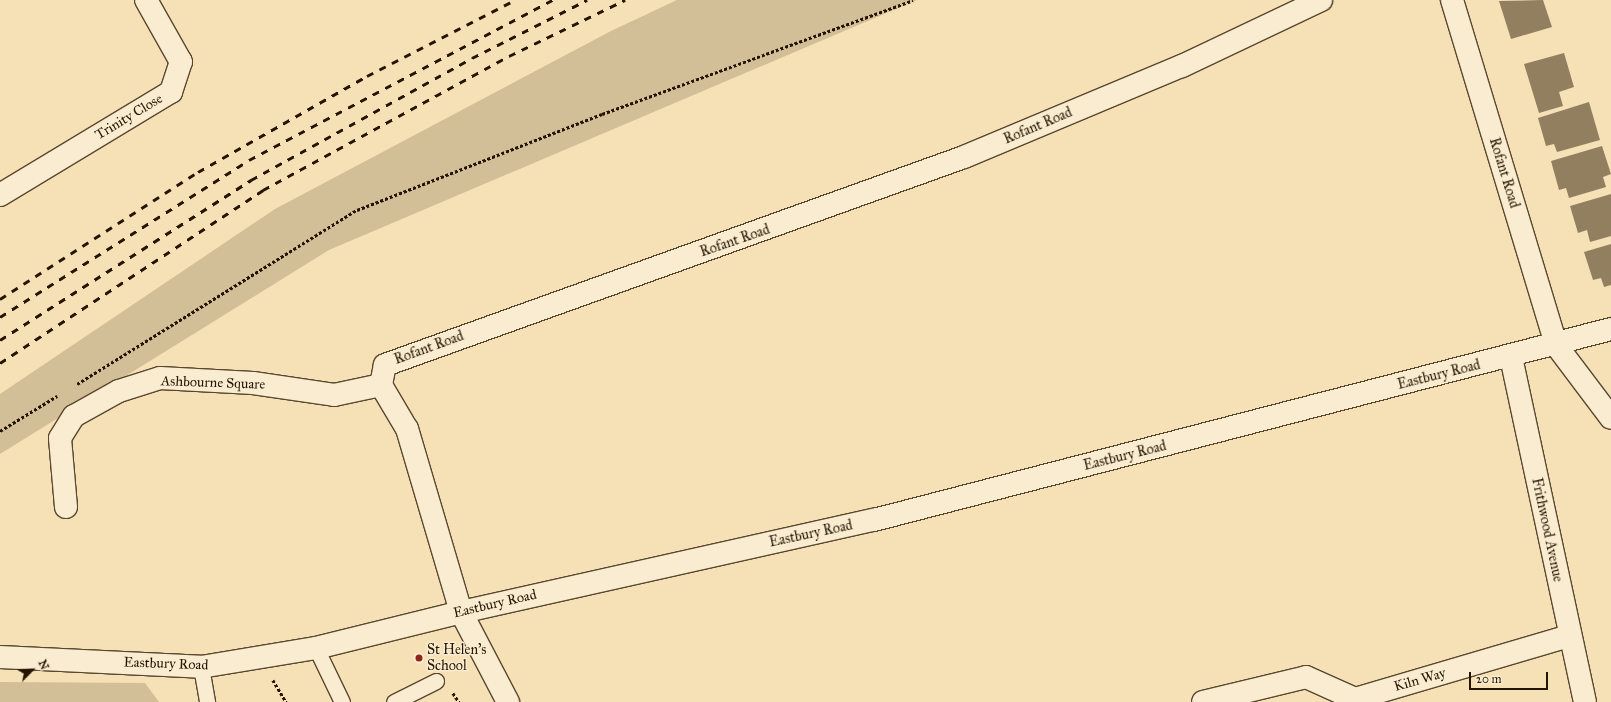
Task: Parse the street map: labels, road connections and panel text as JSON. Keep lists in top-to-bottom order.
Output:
{
  "streets": {
    "street": [
      "Trinity Close",
      "Rofant Road",
      "Eastbury Road",
      "Ashbourne Square",
      "Frithwood Avenue",
      "Kiln Way"
    ]
  },
  "crossings": [
    ["Rofant Road", "Eastbury Road"],
    ["Rofant Road", "Ashbourne Square"],
    ["Eastbury Road", "Frithwood Avenue"],
    ["Frithwood Avenue", "Kiln Way"]
  ],
  "places": ["St Helen's School"],
  "scale_bar": "20 m",
  "north": "top right"
}
